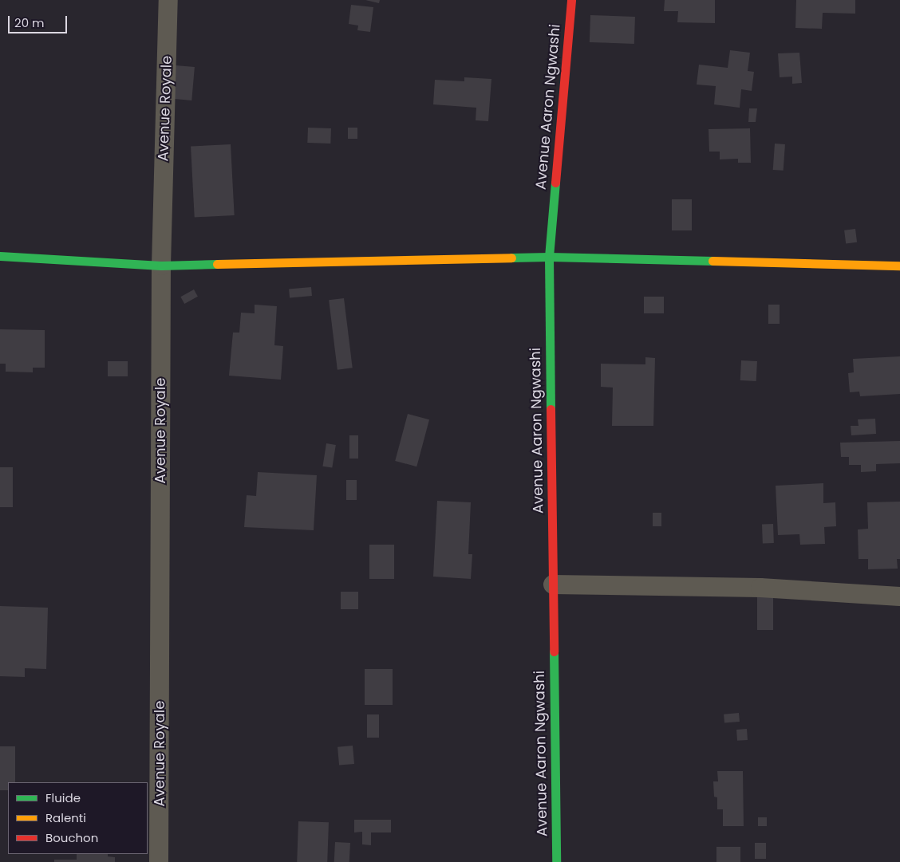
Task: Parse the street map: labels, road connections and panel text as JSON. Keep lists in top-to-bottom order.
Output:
{
  "streets": {
    "street": ["Avenue Aaron Ngwashi", "Avenue Royale"]
  },
  "legend": ["Fluide", "Ralenti", "Bouchon"],
  "scale_bar": "20 m"
}
